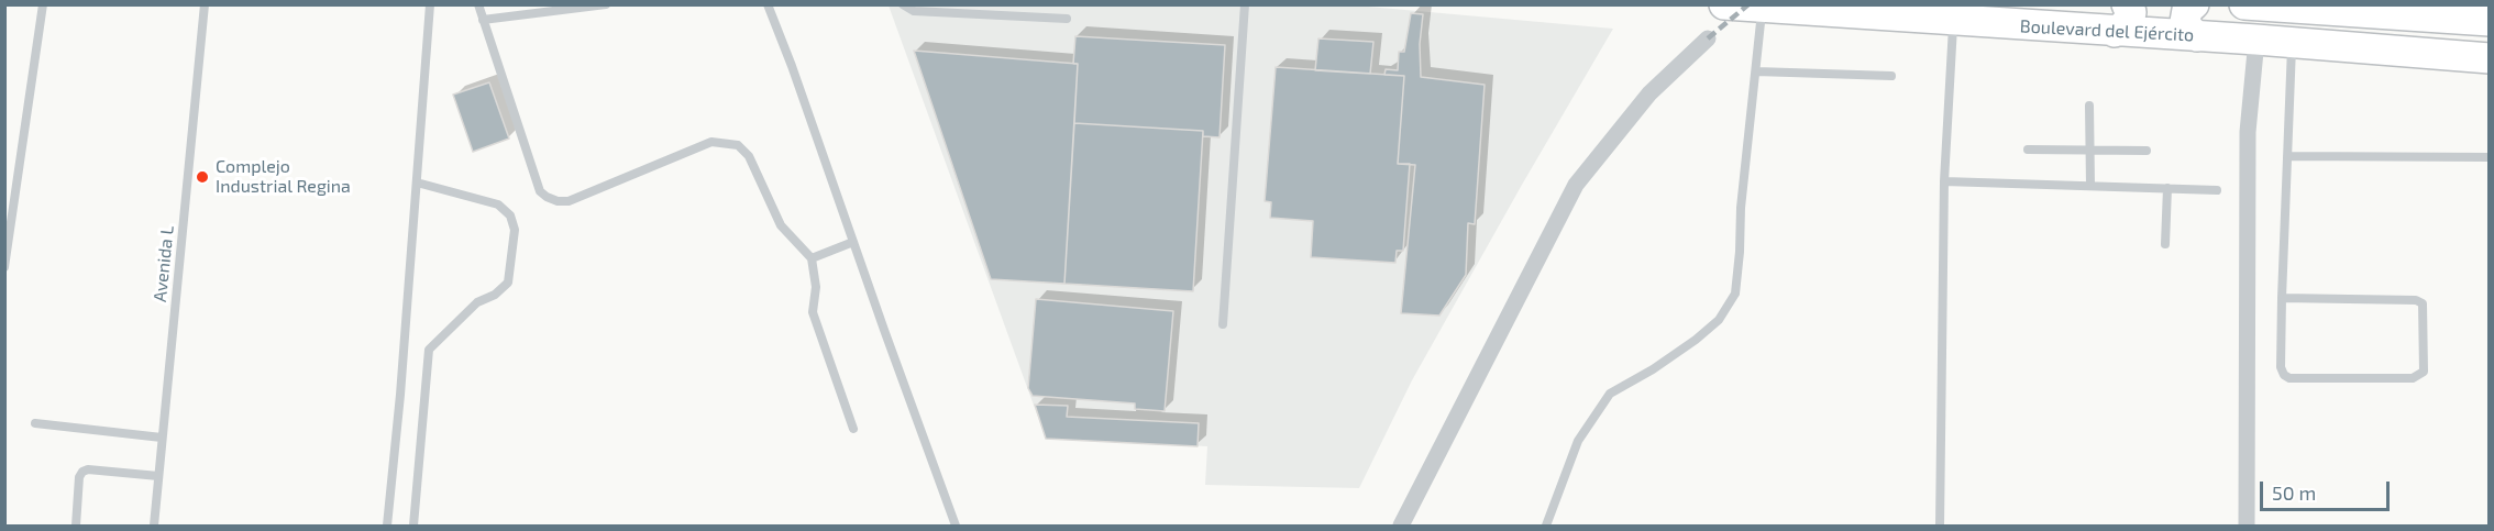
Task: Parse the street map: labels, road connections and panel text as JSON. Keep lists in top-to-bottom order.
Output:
{
  "streets": {
    "highway": ["Boulevard del Ejército"],
    "lane": ["Avenida L"]
  },
  "places": ["Complejo Industrial Regina"],
  "scale_bar": "50 m"
}
